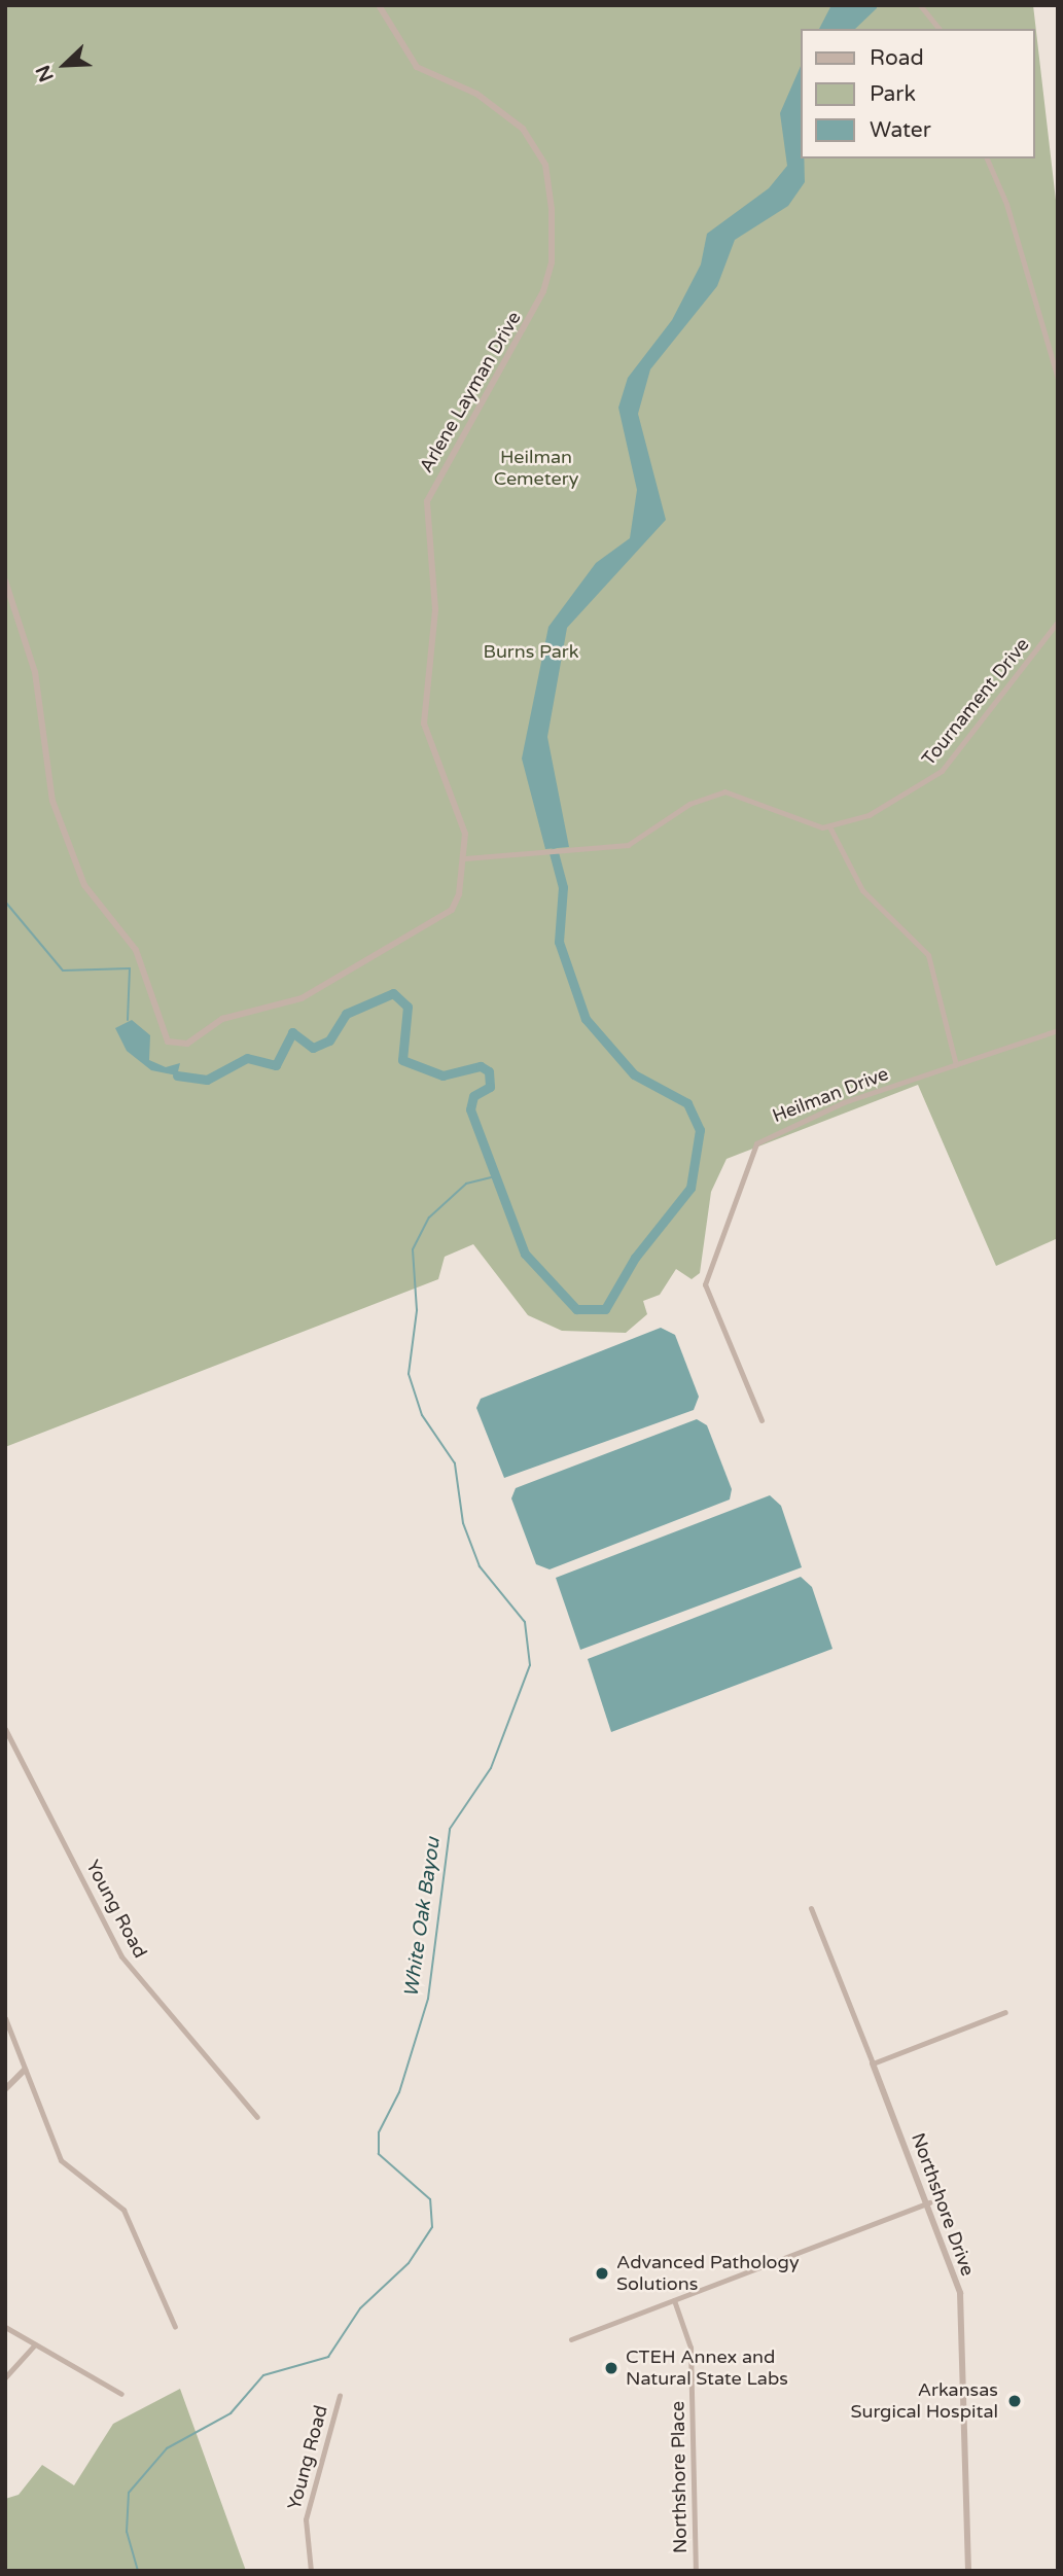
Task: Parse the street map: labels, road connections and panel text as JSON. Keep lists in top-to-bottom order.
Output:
{
  "streets": {
    "street": [
      "Arlene Layman Drive",
      "Tournament Drive",
      "Heilman Drive",
      "Young Road",
      "Northshore Drive",
      "Northshore Place"
    ]
  },
  "water": ["White Oak Bayou"],
  "parks": ["Heilman Cemetery", "Burns Park"],
  "places": ["Advanced Pathology Solutions", "CTEH Annex and Natural State Labs", "Arkansas Surgical Hospital"],
  "legend": ["Road", "Park", "Water"],
  "north": "bottom left"
}
